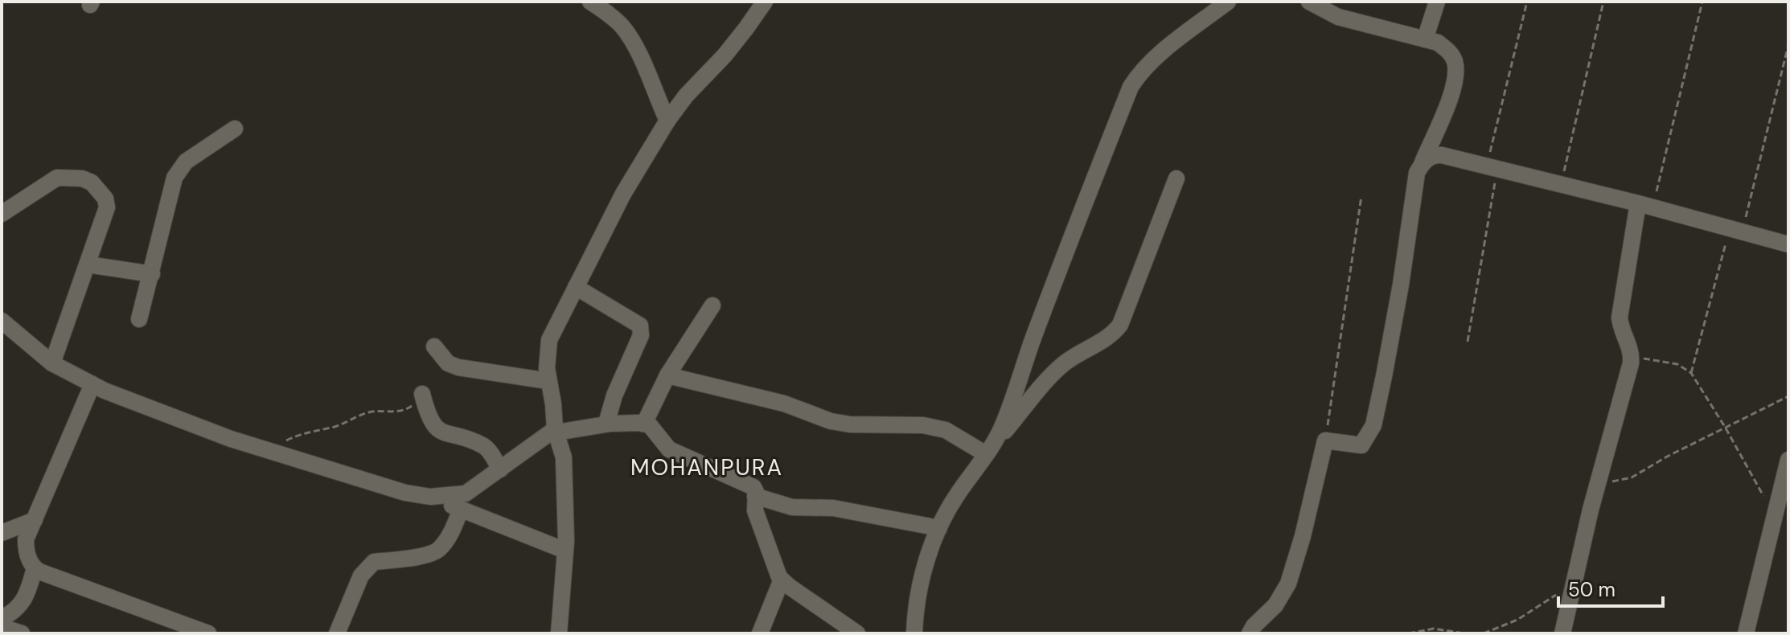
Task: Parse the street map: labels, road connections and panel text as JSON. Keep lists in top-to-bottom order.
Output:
{
  "districts": ["MOHANPURA"],
  "scale_bar": "50 m"
}
